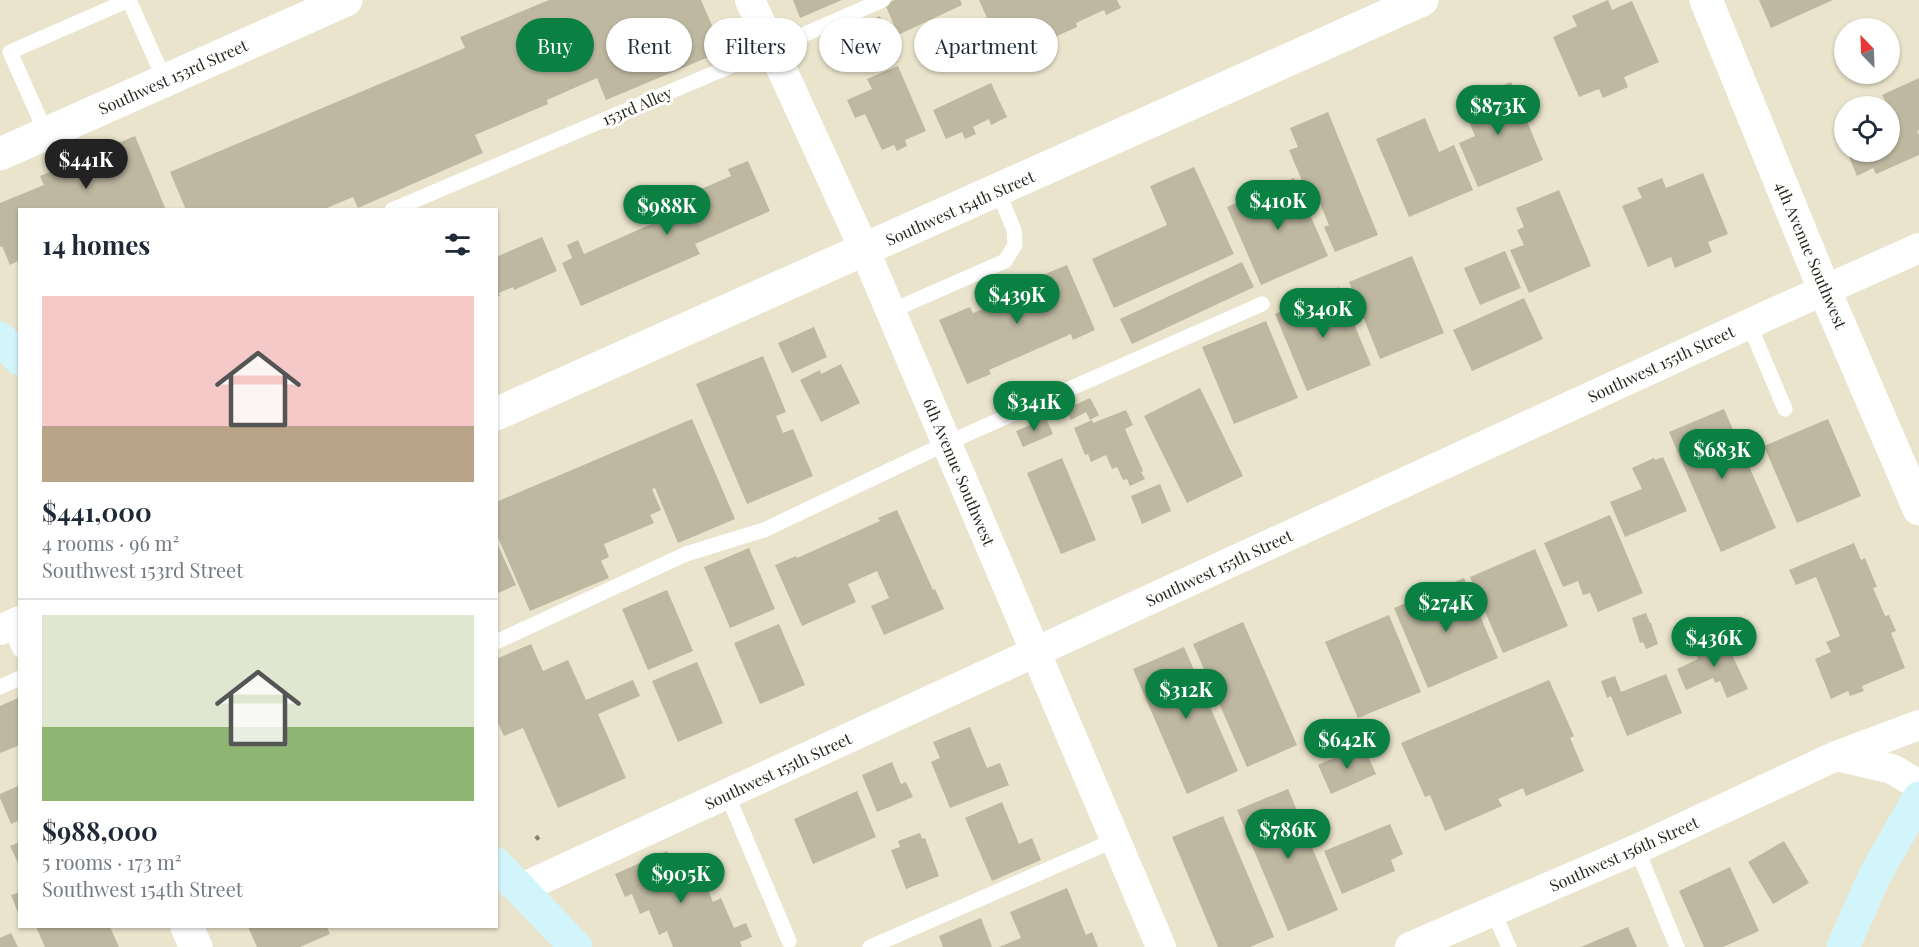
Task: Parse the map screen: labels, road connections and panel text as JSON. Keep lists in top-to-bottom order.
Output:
{
  "streets": {
    "street": [
      "Southwest 153rd Street",
      "Southwest 154th Street",
      "4th Avenue Southwest",
      "Southwest 155th Street",
      "6th Avenue Southwest",
      "Southwest 156th Street"
    ],
    "lane": ["153rd Alley"]
  },
  "crossings": [
    ["Southwest 154th Street", "6th Avenue Southwest"],
    ["4th Avenue Southwest", "Southwest 155th Street"],
    ["Southwest 155th Street", "6th Avenue Southwest"]
  ],
  "north": "top left",
  "page": {
    "chip": [
      "Buy",
      "Rent",
      "Filters",
      "New",
      "Apartment"
    ],
    "price": [
      "$873K",
      "$441K",
      "$410K",
      "$988K",
      "$439K",
      "$340K",
      "$341K",
      "$683K",
      "$274K",
      "$436K",
      "$312K",
      "$642K",
      "$786K",
      "$905K"
    ],
    "heading": "14 homes",
    "list": [
      {
        "name": "$441,000",
        "note": "4 rooms · 96 m² · Southwest 153rd Street"
      },
      {
        "name": "$988,000",
        "note": "5 rooms · 173 m² · Southwest 154th Street"
      }
    ]
  }
}
